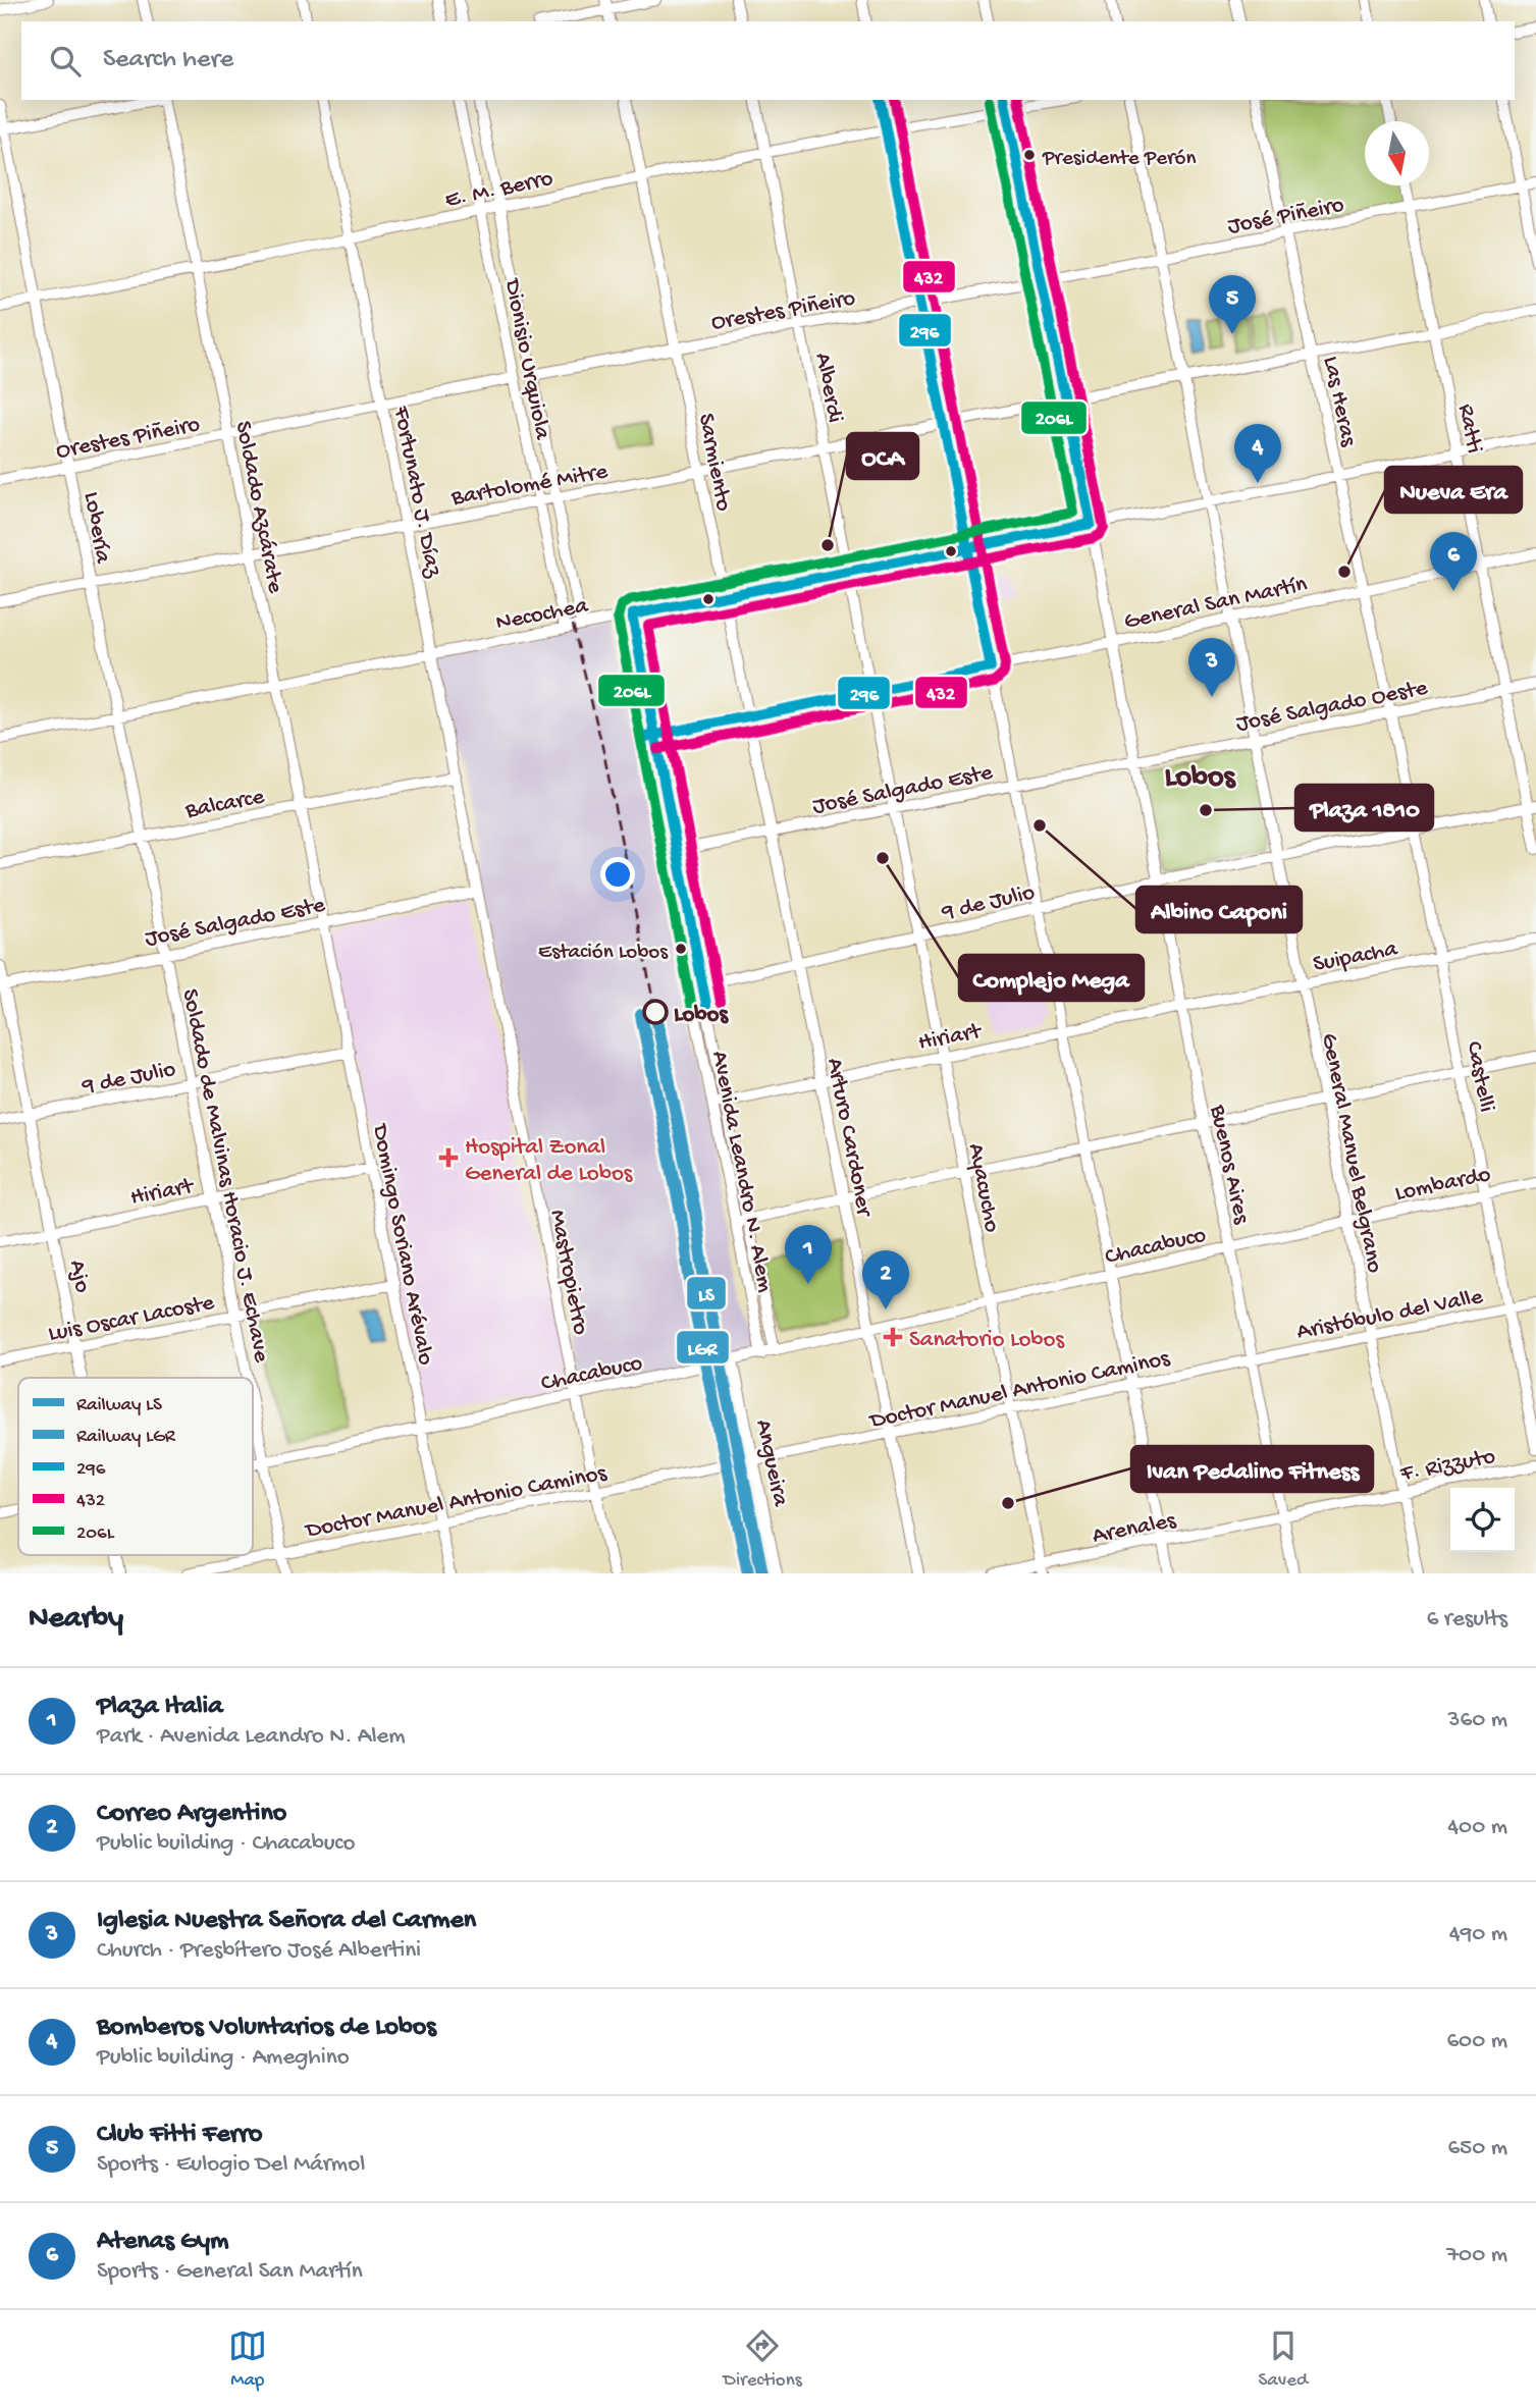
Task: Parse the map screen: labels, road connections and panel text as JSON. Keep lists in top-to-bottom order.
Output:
{
  "streets": {
    "street": [
      "E. M. Berro",
      "José Piñeiro",
      "Orestes Piñeiro",
      "Dionisio Urquiola",
      "Alberdi",
      "Las Heras",
      "Ratti",
      "Sarmiento",
      "Bartolomé Mitre",
      "Fortunato J. Díaz",
      "Soldado Azcárate",
      "Lobería",
      "General San Martín",
      "Necochea",
      "José Salgado Oeste",
      "José Salgado Este",
      "Balcarce",
      "9 de Julio",
      "Suipacha",
      "Hiriart",
      "Castelli",
      "Arturo Cardoner",
      "General Manuel Belgrano",
      "Buenos Aires",
      "Avenida Leandro N. Alem",
      "Soldado de Malvinas Horacio J. Echave",
      "Lombardo",
      "Ayacucho",
      "Chacabuco",
      "Domingo Soriano Arévalo",
      "Mastropietro",
      "Ajo",
      "Aristóbulo del Valle",
      "Luis Oscar Lacoste",
      "Doctor Manuel Antonio Caminos",
      "Angueira",
      "F. Rizzuto",
      "Arenales"
    ]
  },
  "crossings": [
    ["E. M. Berro", "Dionisio Urquiola"],
    ["E. M. Berro", "Alberdi"],
    ["E. M. Berro", "Sarmiento"],
    ["E. M. Berro", "Fortunato J. Díaz"],
    ["E. M. Berro", "Soldado Azcárate"],
    ["E. M. Berro", "Lobería"],
    ["E. M. Berro", "Buenos Aires"],
    ["José Piñeiro", "Orestes Piñeiro"],
    ["José Piñeiro", "Las Heras"],
    ["José Piñeiro", "Ratti"],
    ["José Piñeiro", "General Manuel Belgrano"],
    ["José Piñeiro", "Buenos Aires"],
    ["Orestes Piñeiro", "Dionisio Urquiola"],
    ["Orestes Piñeiro", "Alberdi"],
    ["Orestes Piñeiro", "Sarmiento"],
    ["Orestes Piñeiro", "Fortunato J. Díaz"],
    ["Orestes Piñeiro", "Soldado Azcárate"],
    ["Orestes Piñeiro", "Lobería"],
    ["Orestes Piñeiro", "Buenos Aires"],
    ["Dionisio Urquiola", "Bartolomé Mitre"],
    ["Dionisio Urquiola", "Necochea"],
    ["Alberdi", "Bartolomé Mitre"],
    ["Alberdi", "Necochea"],
    ["Alberdi", "José Salgado Este"],
    ["Alberdi", "Ayacucho"],
    ["Las Heras", "Bartolomé Mitre"],
    ["Las Heras", "General San Martín"],
    ["Las Heras", "Necochea"],
    ["Las Heras", "José Salgado Oeste"],
    ["Las Heras", "Castelli"],
    ["Ratti", "Bartolomé Mitre"],
    ["Ratti", "General San Martín"],
    ["Ratti", "Necochea"],
    ["Ratti", "José Salgado Oeste"],
    ["Ratti", "9 de Julio"],
    ["Sarmiento", "Bartolomé Mitre"],
    ["Sarmiento", "Necochea"],
    ["Sarmiento", "José Salgado Este"],
    ["Sarmiento", "Arturo Cardoner"],
    ["Bartolomé Mitre", "Fortunato J. Díaz"],
    ["Bartolomé Mitre", "Soldado Azcárate"],
    ["Bartolomé Mitre", "Lobería"],
    ["Bartolomé Mitre", "General Manuel Belgrano"],
    ["Bartolomé Mitre", "Buenos Aires"],
    ["Fortunato J. Díaz", "Necochea"],
    ["Fortunato J. Díaz", "José Salgado Este"],
    ["Fortunato J. Díaz", "Balcarce"],
    ["Fortunato J. Díaz", "Mastropietro"],
    ["Soldado Azcárate", "Necochea"],
    ["Soldado Azcárate", "José Salgado Este"],
    ["Soldado Azcárate", "Balcarce"],
    ["Soldado Azcárate", "Domingo Soriano Arévalo"],
    ["Lobería", "Necochea"],
    ["Lobería", "José Salgado Este"],
    ["Lobería", "Balcarce"],
    ["Lobería", "Soldado de Malvinas Horacio J. Echave"],
    ["General San Martín", "General Manuel Belgrano"],
    ["General San Martín", "Buenos Aires"],
    ["Necochea", "General Manuel Belgrano"],
    ["Necochea", "Buenos Aires"],
    ["Necochea", "Avenida Leandro N. Alem"],
    ["José Salgado Oeste", "José Salgado Este"],
    ["José Salgado Oeste", "Castelli"],
    ["José Salgado Oeste", "General Manuel Belgrano"],
    ["José Salgado Oeste", "Buenos Aires"],
    ["José Salgado Este", "Arturo Cardoner"],
    ["José Salgado Este", "Buenos Aires"],
    ["José Salgado Este", "Avenida Leandro N. Alem"],
    ["José Salgado Este", "Soldado de Malvinas Horacio J. Echave"],
    ["José Salgado Este", "Ayacucho"],
    ["José Salgado Este", "Domingo Soriano Arévalo"],
    ["José Salgado Este", "Mastropietro"],
    ["José Salgado Este", "Ajo"],
    ["9 de Julio", "Castelli"],
    ["9 de Julio", "Arturo Cardoner"],
    ["9 de Julio", "General Manuel Belgrano"],
    ["9 de Julio", "Buenos Aires"],
    ["9 de Julio", "Avenida Leandro N. Alem"],
    ["9 de Julio", "Soldado de Malvinas Horacio J. Echave"],
    ["9 de Julio", "Ayacucho"],
    ["9 de Julio", "Domingo Soriano Arévalo"],
    ["9 de Julio", "Ajo"],
    ["Suipacha", "Hiriart"],
    ["Suipacha", "Castelli"],
    ["Suipacha", "General Manuel Belgrano"],
    ["Suipacha", "Buenos Aires"],
    ["Hiriart", "Arturo Cardoner"],
    ["Hiriart", "Buenos Aires"],
    ["Hiriart", "Avenida Leandro N. Alem"],
    ["Hiriart", "Soldado de Malvinas Horacio J. Echave"],
    ["Hiriart", "Ayacucho"],
    ["Hiriart", "Domingo Soriano Arévalo"],
    ["Hiriart", "Ajo"],
    ["Castelli", "Lombardo"],
    ["Castelli", "Aristóbulo del Valle"],
    ["Arturo Cardoner", "Chacabuco"],
    ["Arturo Cardoner", "Doctor Manuel Antonio Caminos"],
    ["General Manuel Belgrano", "Lombardo"],
    ["General Manuel Belgrano", "Aristóbulo del Valle"],
    ["General Manuel Belgrano", "F. Rizzuto"],
    ["Buenos Aires", "Lombardo"],
    ["Buenos Aires", "Chacabuco"],
    ["Buenos Aires", "Aristóbulo del Valle"],
    ["Buenos Aires", "Doctor Manuel Antonio Caminos"],
    ["Buenos Aires", "F. Rizzuto"],
    ["Buenos Aires", "Arenales"],
    ["Avenida Leandro N. Alem", "Chacabuco"],
    ["Soldado de Malvinas Horacio J. Echave", "Chacabuco"],
    ["Soldado de Malvinas Horacio J. Echave", "Luis Oscar Lacoste"],
    ["Soldado de Malvinas Horacio J. Echave", "Doctor Manuel Antonio Caminos"],
    ["Lombardo", "Chacabuco"],
    ["Ayacucho", "Chacabuco"],
    ["Ayacucho", "Doctor Manuel Antonio Caminos"],
    ["Ayacucho", "Arenales"],
    ["Chacabuco", "Domingo Soriano Arévalo"],
    ["Chacabuco", "Mastropietro"],
    ["Chacabuco", "Angueira"],
    ["Domingo Soriano Arévalo", "Luis Oscar Lacoste"],
    ["Domingo Soriano Arévalo", "Doctor Manuel Antonio Caminos"],
    ["Mastropietro", "Doctor Manuel Antonio Caminos"],
    ["Ajo", "Luis Oscar Lacoste"],
    ["Aristóbulo del Valle", "Doctor Manuel Antonio Caminos"],
    ["Doctor Manuel Antonio Caminos", "Angueira"],
    ["F. Rizzuto", "Arenales"]
  ],
  "districts": ["Lobos"],
  "places": {
    "other": [
      "Presidente Perón",
      "OCA",
      "Nueva Era",
      "Plaza 1810",
      "Albino Caponi",
      "Complejo Mega",
      "Estación Lobos",
      "Lobos",
      "Ivan Pedalino Fitness"
    ],
    "health": ["Hospital Zonal General de Lobos", "Sanatorio Lobos"]
  },
  "lines": [
    "transit line 296",
    "transit line 432",
    "transit line 206L",
    "rail line LS",
    "rail line LGR"
  ],
  "legend": [
    "Railway LS",
    "Railway LGR",
    "296",
    "432",
    "206L"
  ],
  "north": "bottom",
  "page": {
    "search": "Search here",
    "pins": [
      "5",
      "4",
      "6",
      "3",
      "1",
      "2"
    ],
    "heading": ["Nearby", "6 results"],
    "list": [
      {
        "mark": "1",
        "name": "Plaza Italia",
        "note": "Park · Avenida Leandro N. Alem",
        "value": "360 m"
      },
      {
        "mark": "2",
        "name": "Correo Argentino",
        "note": "Public building · Chacabuco",
        "value": "400 m"
      },
      {
        "mark": "3",
        "name": "Iglesia Nuestra Señora del Carmen",
        "note": "Church · Presbítero José Albertini",
        "value": "490 m"
      },
      {
        "mark": "4",
        "name": "Bomberos Voluntarios de Lobos",
        "note": "Public building · Ameghino",
        "value": "600 m"
      },
      {
        "mark": "5",
        "name": "Club Fitti Ferro",
        "note": "Sports · Eulogio Del Mármol",
        "value": "650 m"
      },
      {
        "mark": "6",
        "name": "Atenas Gym",
        "note": "Sports · General San Martín",
        "value": "700 m"
      }
    ],
    "nav": ["Map", "Directions", "Saved"]
  }
}
